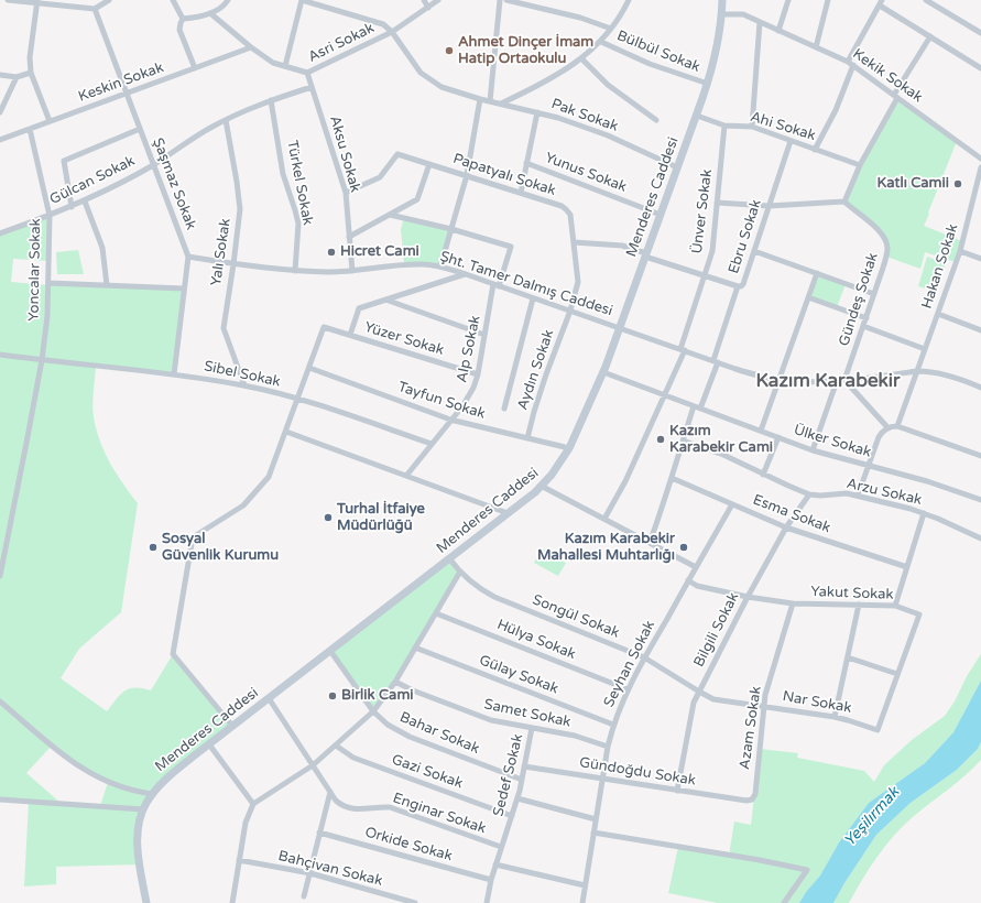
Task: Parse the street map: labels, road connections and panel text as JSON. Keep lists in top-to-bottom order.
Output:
{
  "streets": {
    "street": [
      "Asri Sokak",
      "Bülbül Sokak",
      "Kekik Sokak",
      "Keskin Sokak",
      "Pak Sokak",
      "Ahi Sokak",
      "Aksu Sokak",
      "Yunus Sokak",
      "Papatyalı Sokak",
      "Gülcan Sokak",
      "Türkel Sokak",
      "Şaşmaz Sokak",
      "Menderes Caddesi",
      "Ünver Sokak",
      "Ebru Sokak",
      "Yalı Sokak",
      "Hakan Sokak",
      "Yoncalar Sokak",
      "Şht. Tamer Dalmış Caddesi",
      "Gündeş Sokak",
      "Yüzer Sokak",
      "Alp Sokak",
      "Aydın Sokak",
      "Sibel Sokak",
      "Tayfun Sokak",
      "Ülker Sokak",
      "Arzu Sokak",
      "Esma Sokak",
      "Yakut Sokak",
      "Songül Sokak",
      "Bilgili Sokak",
      "Hülya Sokak",
      "Seyhan Sokak",
      "Gülay Sokak",
      "Nar Sokak",
      "Samet Sokak",
      "Azam Sokak",
      "Bahar Sokak",
      "Gazi Sokak",
      "Gündoğdu Sokak",
      "Sedef Sokak",
      "Enginar Sokak",
      "Orkide Sokak",
      "Bahçivan Sokak"
    ]
  },
  "crossings": [
    ["Asri Sokak", "Keskin Sokak"],
    ["Asri Sokak", "Pak Sokak"],
    ["Asri Sokak", "Aksu Sokak"],
    ["Bülbül Sokak", "Menderes Caddesi"],
    ["Kekik Sokak", "Menderes Caddesi"],
    ["Keskin Sokak", "Şaşmaz Sokak"],
    ["Keskin Sokak", "Yoncalar Sokak"],
    ["Pak Sokak", "Menderes Caddesi"],
    ["Ahi Sokak", "Menderes Caddesi"],
    ["Ahi Sokak", "Ünver Sokak"],
    ["Ahi Sokak", "Ebru Sokak"],
    ["Aksu Sokak", "Papatyalı Sokak"],
    ["Aksu Sokak", "Gülcan Sokak"],
    ["Aksu Sokak", "Şht. Tamer Dalmış Caddesi"],
    ["Yunus Sokak", "Menderes Caddesi"],
    ["Papatyalı Sokak", "Şht. Tamer Dalmış Caddesi"],
    ["Papatyalı Sokak", "Aydın Sokak"],
    ["Gülcan Sokak", "Türkel Sokak"],
    ["Gülcan Sokak", "Şaşmaz Sokak"],
    ["Gülcan Sokak", "Yalı Sokak"],
    ["Gülcan Sokak", "Yoncalar Sokak"],
    ["Türkel Sokak", "Şht. Tamer Dalmış Caddesi"],
    ["Şaşmaz Sokak", "Şht. Tamer Dalmış Caddesi"],
    ["Şaşmaz Sokak", "Sibel Sokak"],
    ["Menderes Caddesi", "Şht. Tamer Dalmış Caddesi"],
    ["Menderes Caddesi", "Tayfun Sokak"],
    ["Menderes Caddesi", "Ülker Sokak"],
    ["Menderes Caddesi", "Songül Sokak"],
    ["Menderes Caddesi", "Bahar Sokak"],
    ["Menderes Caddesi", "Enginar Sokak"],
    ["Ünver Sokak", "Şht. Tamer Dalmış Caddesi"],
    ["Ünver Sokak", "Ülker Sokak"],
    ["Ebru Sokak", "Şht. Tamer Dalmış Caddesi"],
    ["Ebru Sokak", "Ülker Sokak"],
    ["Yalı Sokak", "Şht. Tamer Dalmış Caddesi"],
    ["Yalı Sokak", "Sibel Sokak"],
    ["Hakan Sokak", "Şht. Tamer Dalmış Caddesi"],
    ["Yoncalar Sokak", "Sibel Sokak"],
    ["Şht. Tamer Dalmış Caddesi", "Gündeş Sokak"],
    ["Şht. Tamer Dalmış Caddesi", "Alp Sokak"],
    ["Şht. Tamer Dalmış Caddesi", "Aydın Sokak"],
    ["Yüzer Sokak", "Alp Sokak"],
    ["Yüzer Sokak", "Tayfun Sokak"],
    ["Alp Sokak", "Sibel Sokak"],
    ["Alp Sokak", "Tayfun Sokak"],
    ["Aydın Sokak", "Tayfun Sokak"],
    ["Arzu Sokak", "Bilgili Sokak"],
    ["Esma Sokak", "Bilgili Sokak"],
    ["Esma Sokak", "Seyhan Sokak"],
    ["Yakut Sokak", "Bilgili Sokak"],
    ["Yakut Sokak", "Seyhan Sokak"],
    ["Yakut Sokak", "Nar Sokak"],
    ["Yakut Sokak", "Azam Sokak"],
    ["Songül Sokak", "Bilgili Sokak"],
    ["Songül Sokak", "Seyhan Sokak"],
    ["Songül Sokak", "Nar Sokak"],
    ["Bilgili Sokak", "Nar Sokak"],
    ["Bilgili Sokak", "Gündoğdu Sokak"],
    ["Hülya Sokak", "Seyhan Sokak"],
    ["Seyhan Sokak", "Gülay Sokak"],
    ["Seyhan Sokak", "Samet Sokak"],
    ["Seyhan Sokak", "Gündoğdu Sokak"],
    ["Nar Sokak", "Azam Sokak"],
    ["Samet Sokak", "Sedef Sokak"],
    ["Azam Sokak", "Gündoğdu Sokak"],
    ["Bahar Sokak", "Sedef Sokak"],
    ["Gazi Sokak", "Sedef Sokak"],
    ["Gündoğdu Sokak", "Sedef Sokak"],
    ["Sedef Sokak", "Enginar Sokak"],
    ["Sedef Sokak", "Orkide Sokak"]
  ],
  "districts": ["Kazım Karabekir"],
  "water": ["Yeşilırmak"],
  "places": [
    "Ahmet Dinçer İmam Hatip Ortaokulu",
    "Katlı Camii",
    "Hicret Cami",
    "Kazım Karabekir Cami",
    "Turhal İtfaiye Müdürlüğü",
    "Sosyal Güvenlik Kurumu",
    "Kazım Karabekir Mahallesi Muhtarlığı",
    "Birlik Cami"
  ]
}
